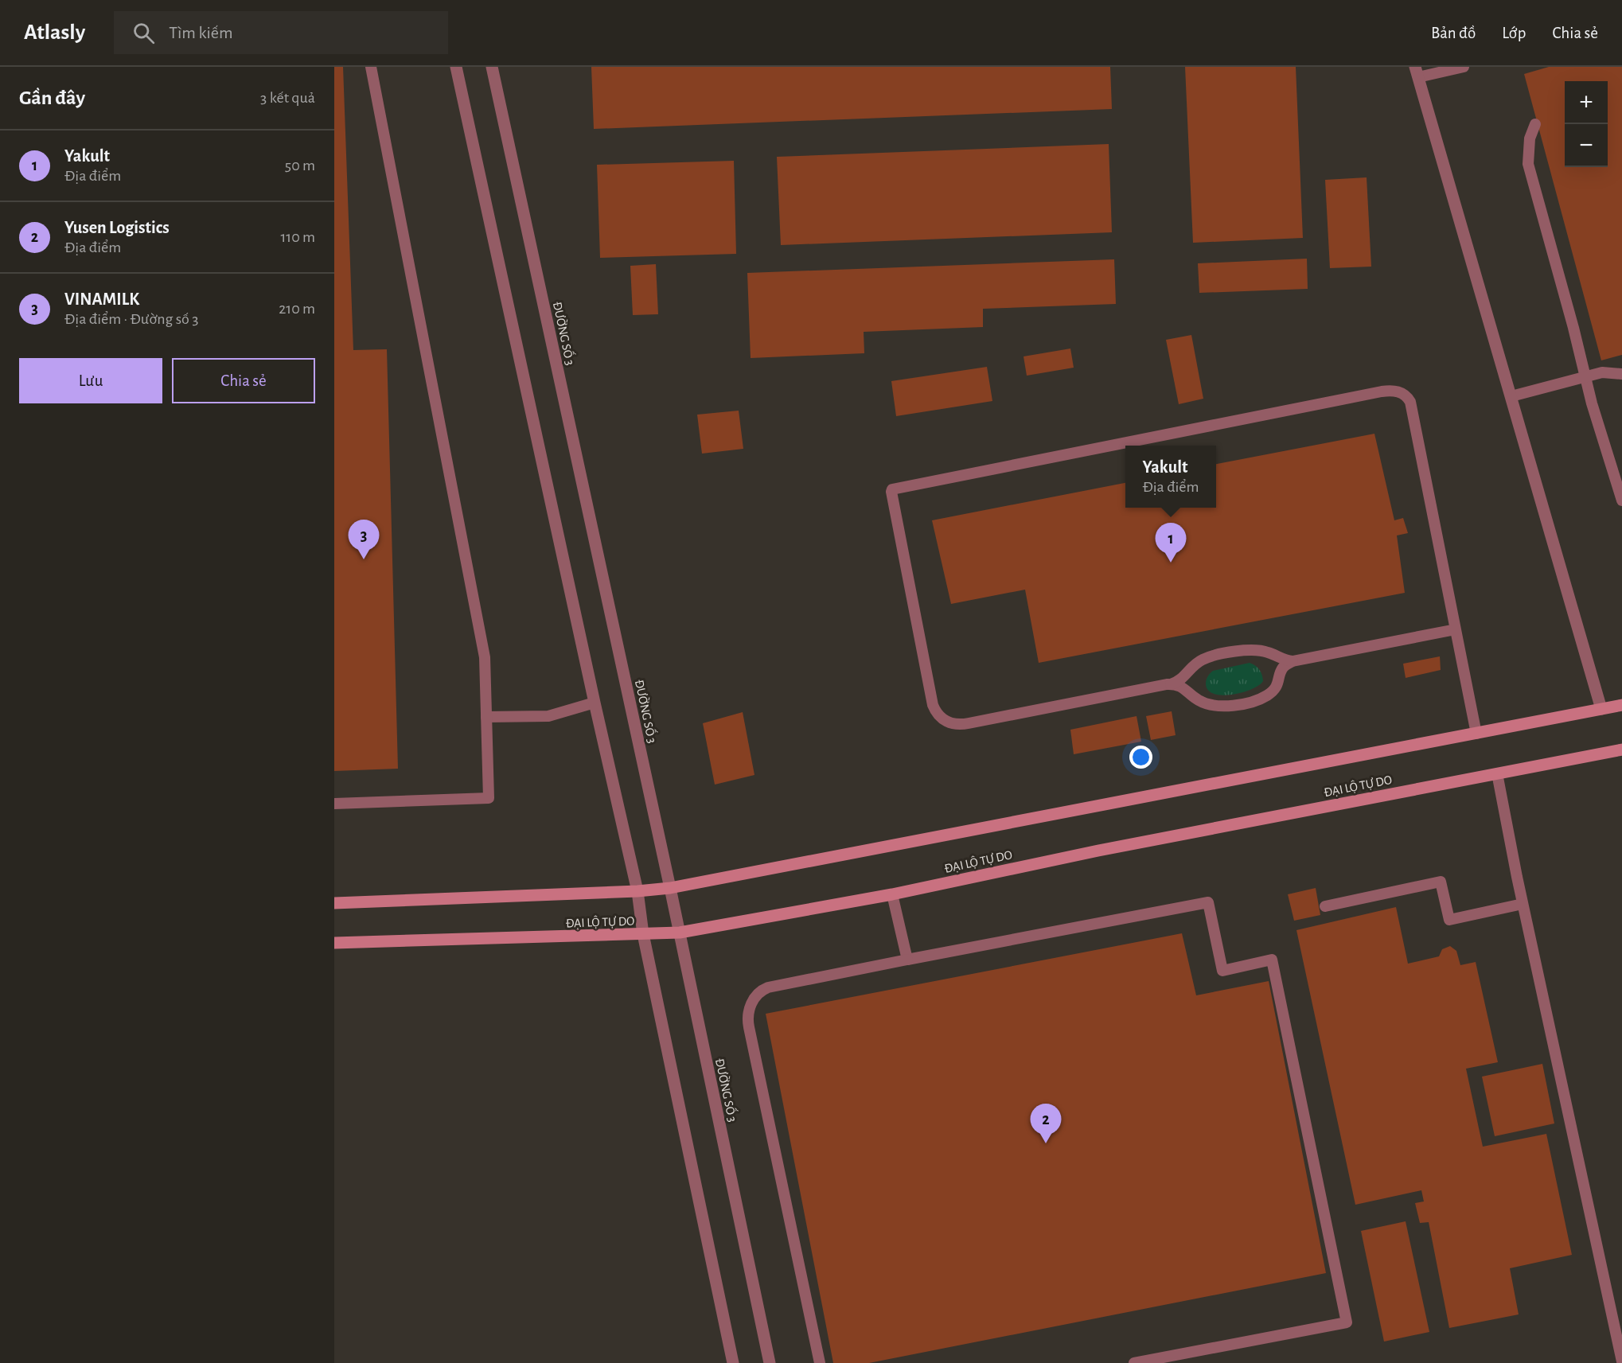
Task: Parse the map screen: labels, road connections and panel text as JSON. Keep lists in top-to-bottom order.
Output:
{
  "streets": {
    "street": ["ĐƯỜNG SỐ 3", "ĐẠI LỘ TỰ DO"]
  },
  "crossings": [
    ["ĐƯỜNG SỐ 3", "ĐẠI LỘ TỰ DO"]
  ],
  "page": {
    "header": "Atlasly",
    "search": "Tìm kiếm",
    "nav": ["Bản đồ", "Lớp", "Chia sẻ"],
    "heading": ["Gần đây", "3 kết quả"],
    "map_buttons": ["+", "−"],
    "list": [
      {
        "mark": "1",
        "name": "Yakult",
        "note": "Địa điểm",
        "value": "50 m"
      },
      {
        "mark": "2",
        "name": "Yusen Logistics",
        "note": "Địa điểm",
        "value": "110 m"
      },
      {
        "mark": "3",
        "name": "VINAMILK",
        "note": "Địa điểm · Đường số 3",
        "value": "210 m"
      }
    ],
    "buttons": ["Lưu", "Chia sẻ"],
    "popup": ["Yakult", "Địa điểm"],
    "pins": ["3", "1", "2"]
  }
}
